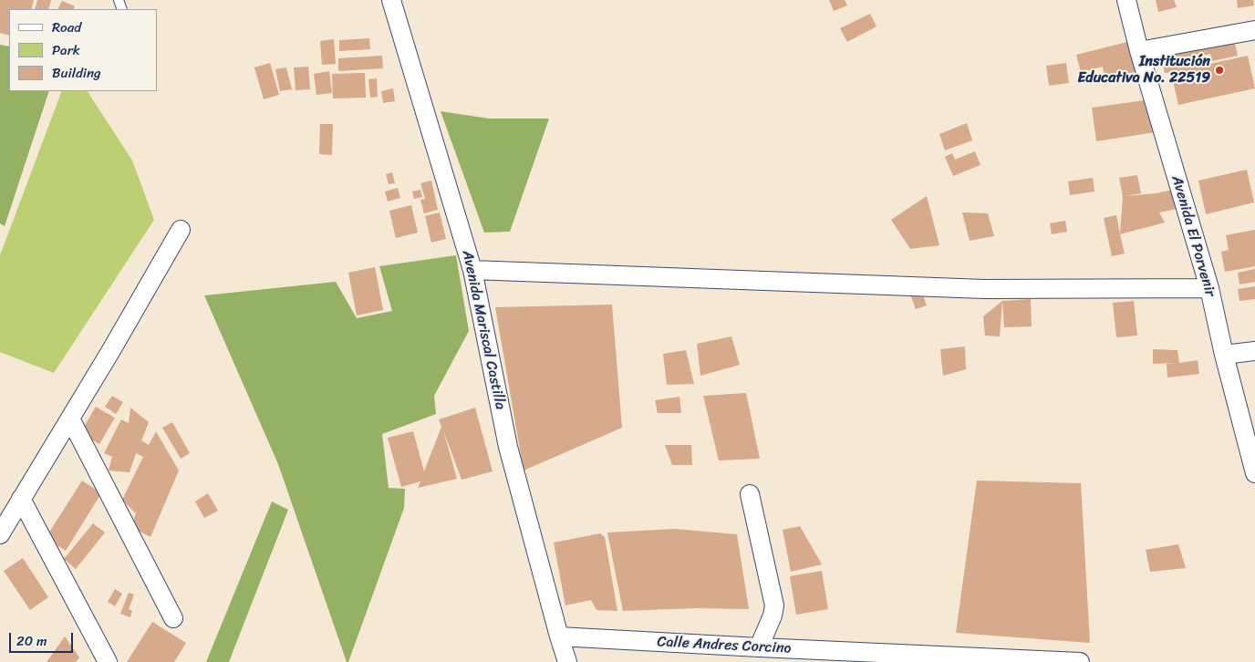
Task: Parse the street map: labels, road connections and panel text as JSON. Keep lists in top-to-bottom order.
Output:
{
  "streets": {
    "street": ["Avenida El Porvenir", "Avenida Mariscal Castilla", "Calle Andres Corcino"]
  },
  "crossings": [
    ["Avenida Mariscal Castilla", "Calle Andres Corcino"]
  ],
  "places": ["Institución Educativa No. 22519"],
  "legend": ["Road", "Park", "Building"],
  "scale_bar": "20 m"
}
